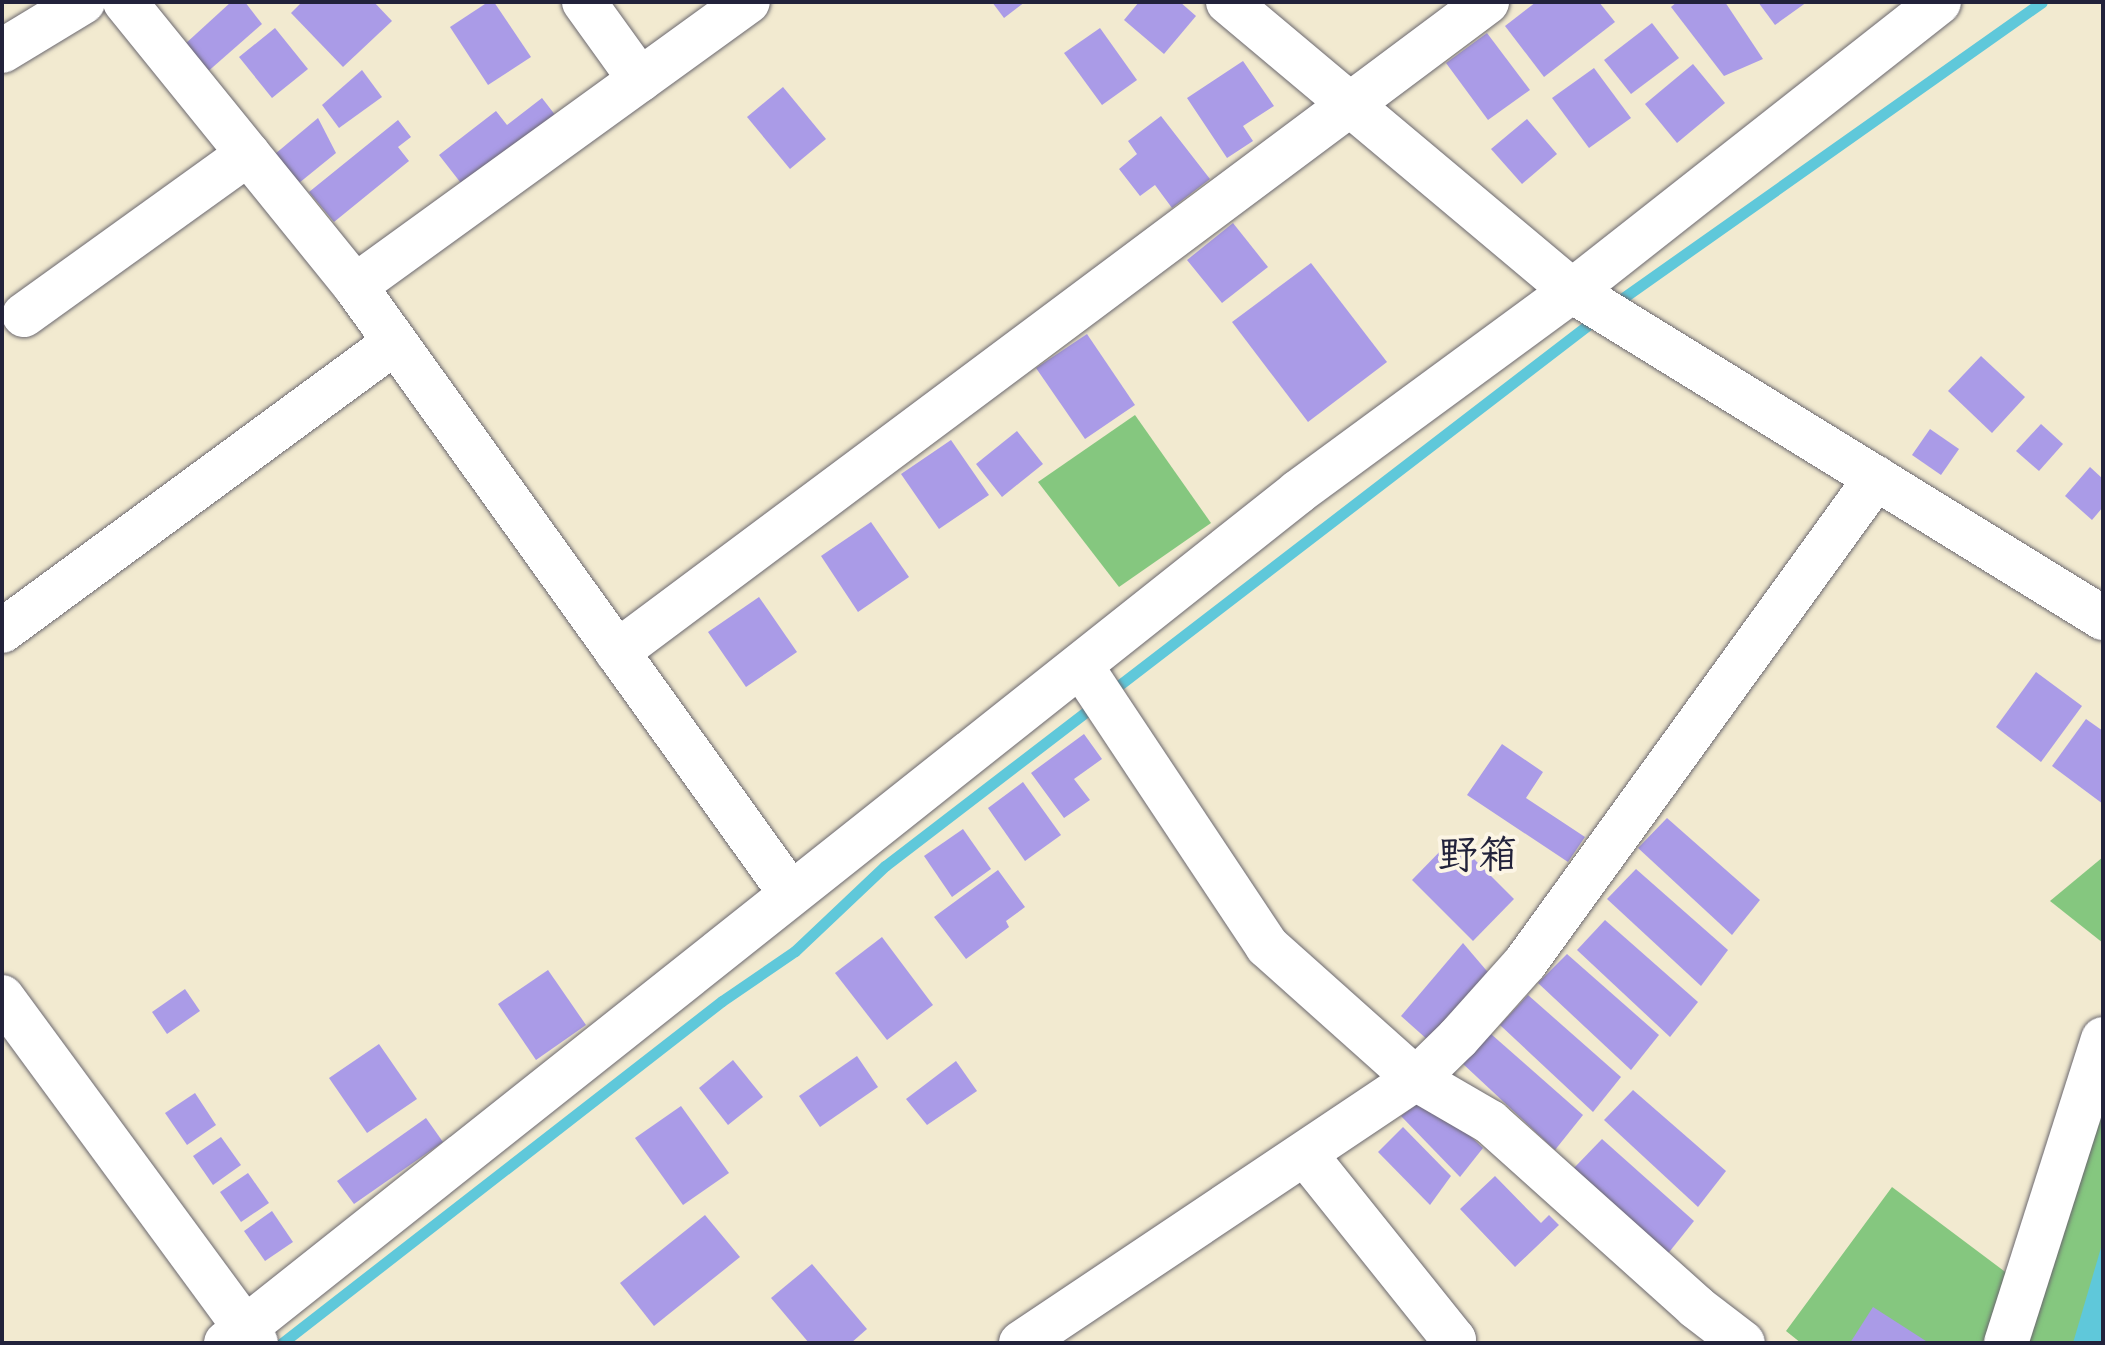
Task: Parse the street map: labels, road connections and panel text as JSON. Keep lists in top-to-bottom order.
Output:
{
  "districts": ["野箱"]
}
